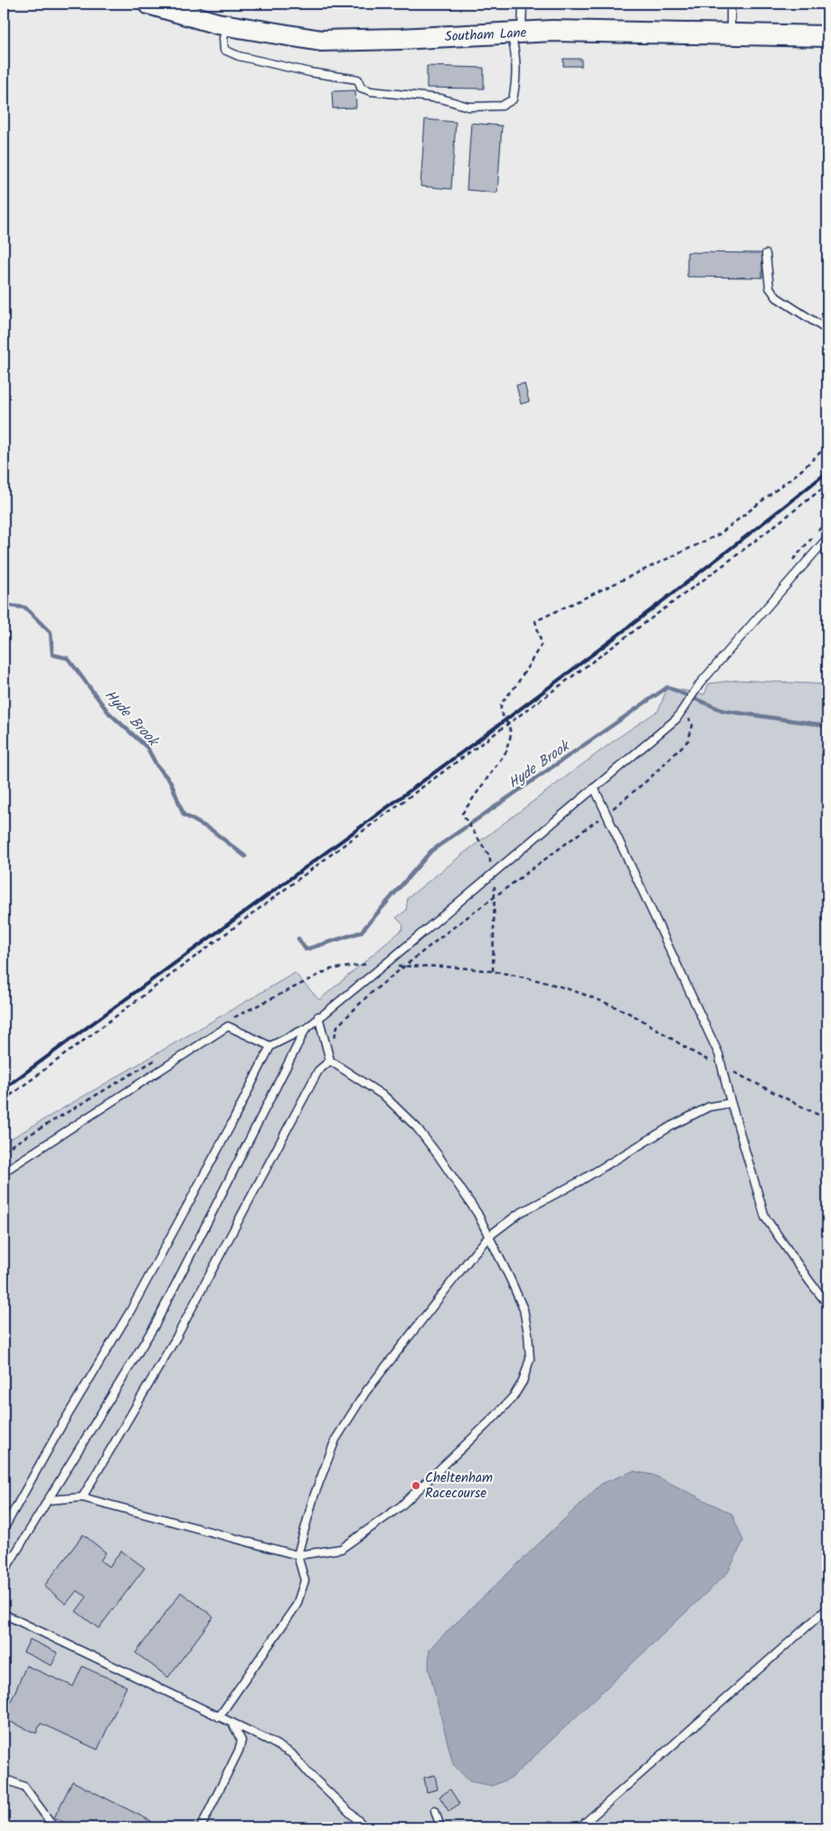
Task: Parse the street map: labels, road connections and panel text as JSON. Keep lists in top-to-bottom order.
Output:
{
  "streets": {
    "street": ["Southam Lane"]
  },
  "water": ["Hyde Brook"],
  "places": ["Cheltenham Racecourse"]
}
